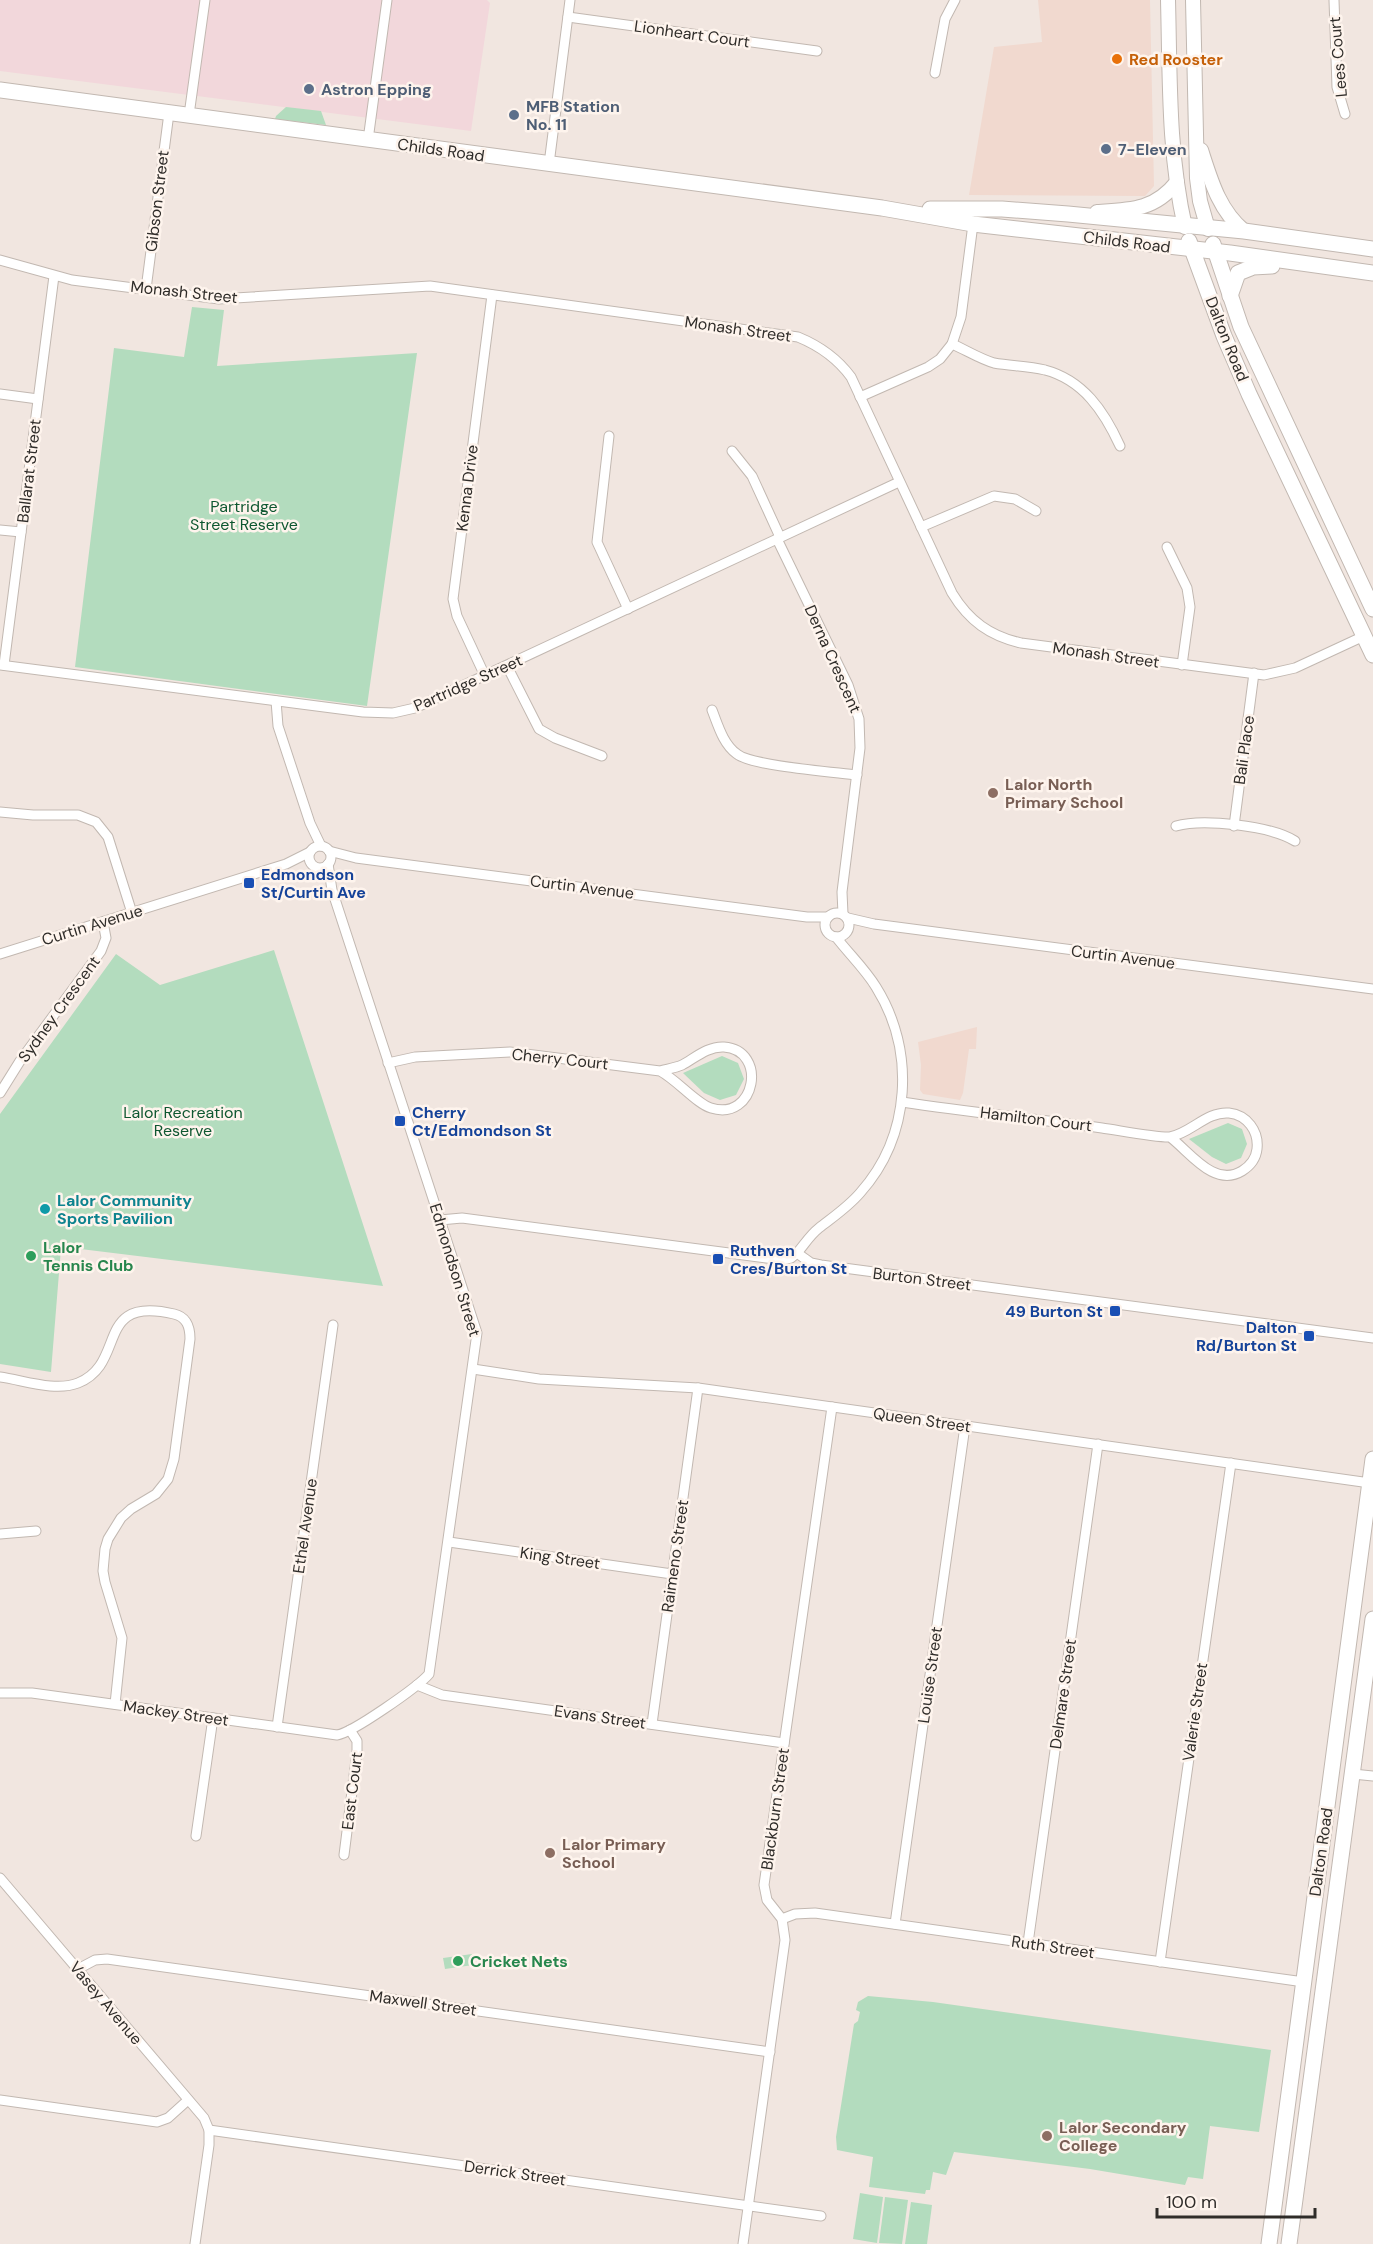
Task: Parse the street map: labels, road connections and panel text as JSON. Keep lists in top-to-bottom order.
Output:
{
  "streets": {
    "main road": ["Childs Road", "Dalton Road", "Ruth Street"],
    "street": [
      "Lionheart Court",
      "Lees Court",
      "Gibson Street",
      "Monash Street",
      "Ballarat Street",
      "Kenna Drive",
      "Derna Crescent",
      "Partridge Street",
      "Bali Place",
      "Curtin Avenue",
      "Sydney Crescent",
      "Cherry Court",
      "Hamilton Court",
      "Edmondson Street",
      "Burton Street",
      "Queen Street",
      "Ethel Avenue",
      "Raimeno Street",
      "King Street",
      "Louise Street",
      "Delmare Street",
      "Valerie Street",
      "Mackey Street",
      "Evans Street",
      "East Court",
      "Blackburn Street",
      "Vasey Avenue",
      "Maxwell Street",
      "Derrick Street"
    ]
  },
  "crossings": [
    ["Childs Road", "Gibson Street"],
    ["Childs Road", "Dalton Road"],
    ["Gibson Street", "Monash Street"],
    ["Monash Street", "Dalton Road"],
    ["Monash Street", "Ballarat Street"],
    ["Monash Street", "Kenna Drive"],
    ["Monash Street", "Partridge Street"],
    ["Monash Street", "Bali Place"],
    ["Dalton Road", "Queen Street"],
    ["Dalton Road", "Ruth Street"],
    ["Ballarat Street", "Partridge Street"],
    ["Kenna Drive", "Partridge Street"],
    ["Derna Crescent", "Partridge Street"],
    ["Derna Crescent", "Curtin Avenue"],
    ["Partridge Street", "Edmondson Street"],
    ["Curtin Avenue", "Sydney Crescent"],
    ["Curtin Avenue", "Hamilton Court"],
    ["Curtin Avenue", "Edmondson Street"],
    ["Curtin Avenue", "Burton Street"],
    ["Cherry Court", "Edmondson Street"],
    ["Edmondson Street", "Queen Street"],
    ["Edmondson Street", "King Street"],
    ["Edmondson Street", "Mackey Street"],
    ["Edmondson Street", "Evans Street"],
    ["Edmondson Street", "East Court"],
    ["Queen Street", "Raimeno Street"],
    ["Queen Street", "Louise Street"],
    ["Queen Street", "Delmare Street"],
    ["Queen Street", "Valerie Street"],
    ["Queen Street", "Blackburn Street"],
    ["Ethel Avenue", "Mackey Street"],
    ["Raimeno Street", "King Street"],
    ["Raimeno Street", "Evans Street"],
    ["Louise Street", "Ruth Street"],
    ["Delmare Street", "Ruth Street"],
    ["Valerie Street", "Ruth Street"],
    ["Mackey Street", "East Court"],
    ["Evans Street", "Blackburn Street"],
    ["Blackburn Street", "Ruth Street"],
    ["Vasey Avenue", "Maxwell Street"],
    ["Vasey Avenue", "Derrick Street"]
  ],
  "parks": ["Partridge Street Reserve", "Lalor Recreation Reserve"],
  "places": {
    "other": [
      "Red Rooster",
      "Astron Epping",
      "MFB Station No. 11",
      "7-Eleven",
      "Lalor North Primary School",
      "Lalor Community Sports Pavilion",
      "Lalor Tennis Club",
      "Lalor Primary School",
      "Cricket Nets",
      "Lalor Secondary College"
    ],
    "transit": [
      "Edmondson St/Curtin Ave",
      "Cherry Ct/Edmondson St",
      "Ruthven Cres/Burton St",
      "49 Burton St",
      "Dalton Rd/Burton St"
    ]
  },
  "scale_bar": "100 m"
}
